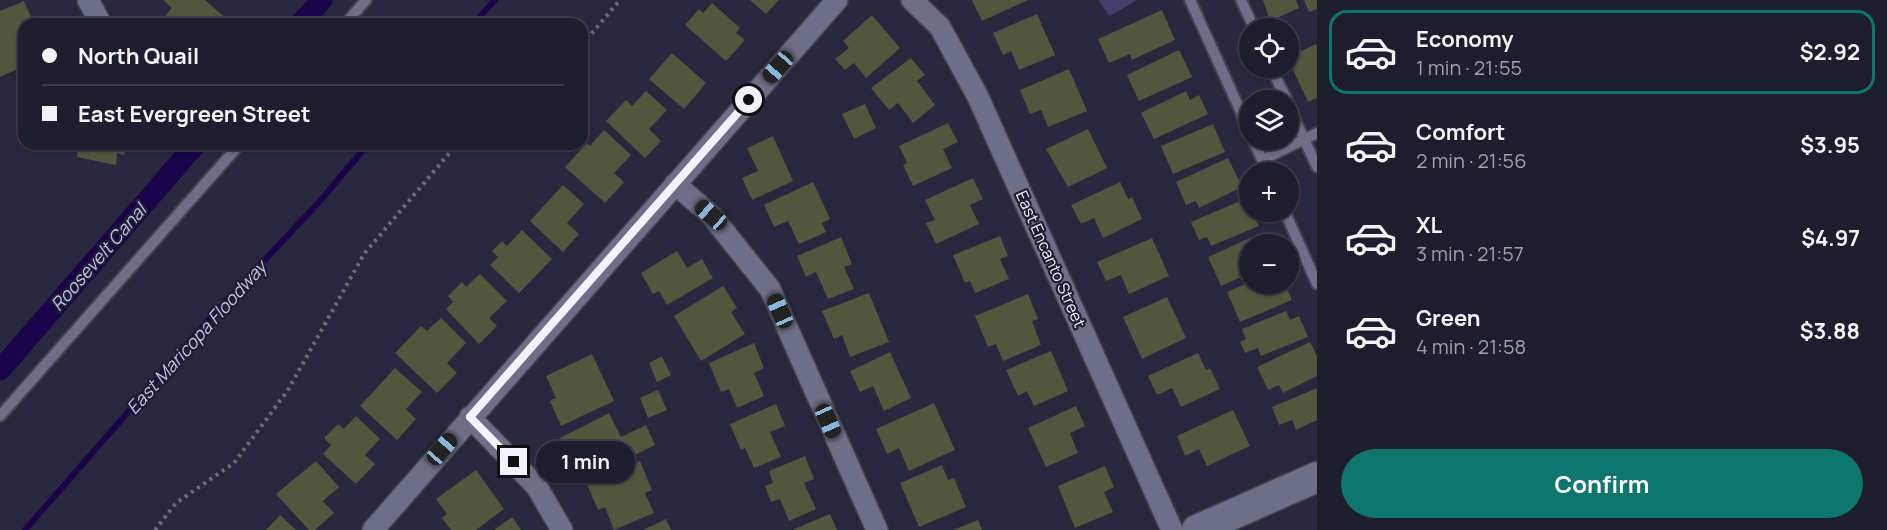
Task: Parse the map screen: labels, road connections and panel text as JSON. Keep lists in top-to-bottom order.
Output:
{
  "streets": {
    "street": ["East Encanto Street"]
  },
  "water": ["Roosevelt Canal", "East Maricopa Floodway"],
  "page": {
    "list": [
      {
        "name": "Economy",
        "note": "1 min · 21:55",
        "value": "$2.92"
      },
      {
        "name": "Comfort",
        "note": "2 min · 21:56",
        "value": "$3.95"
      },
      {
        "name": "XL",
        "note": "3 min · 21:57",
        "value": "$4.97"
      },
      {
        "name": "Green",
        "note": "4 min · 21:58",
        "value": "$3.88"
      }
    ],
    "map_buttons": ["+", "−"],
    "banner": ["North Quail", "East Evergreen Street"],
    "buttons": "Confirm",
    "bubble": "1 min"
  }
}
